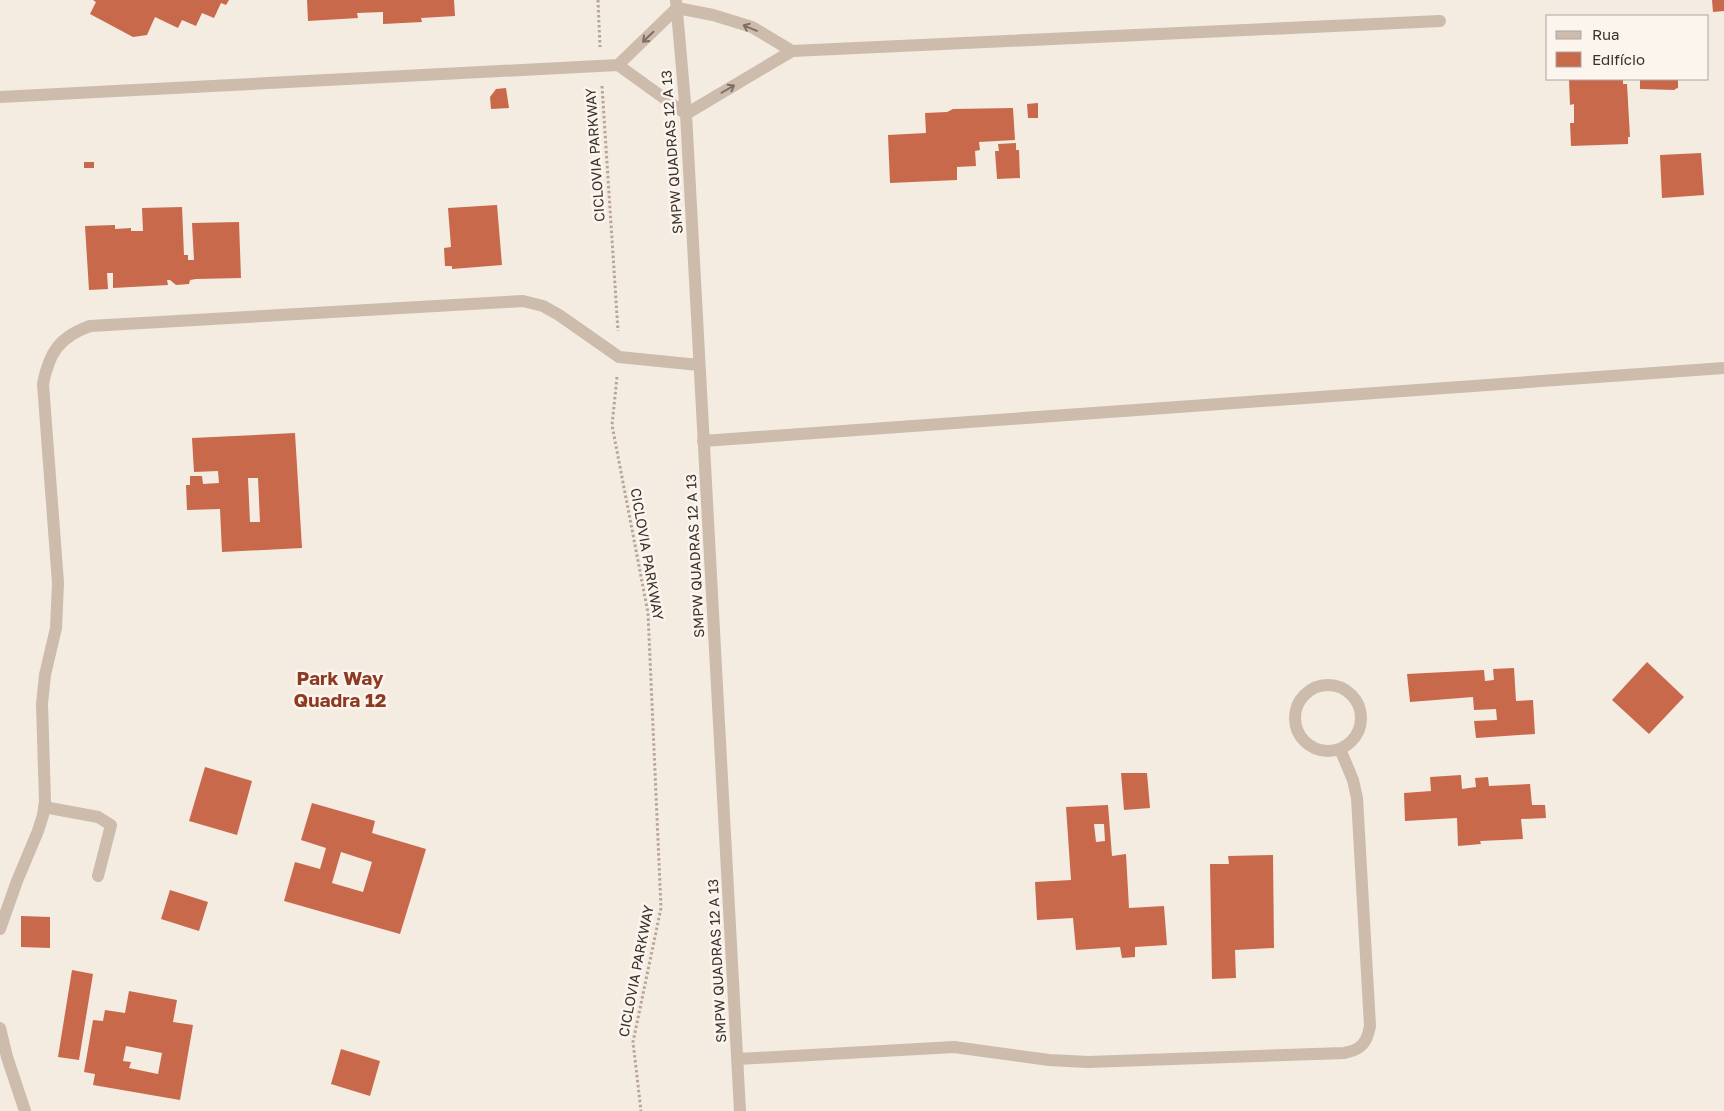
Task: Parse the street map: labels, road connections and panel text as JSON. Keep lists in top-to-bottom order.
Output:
{
  "streets": {
    "street": ["SMPW QUADRAS 12 A 13"],
    "path": ["CICLOVIA PARKWAY"]
  },
  "districts": ["Park Way Quadra 12"],
  "legend": ["Rua", "Edifício"]
}
